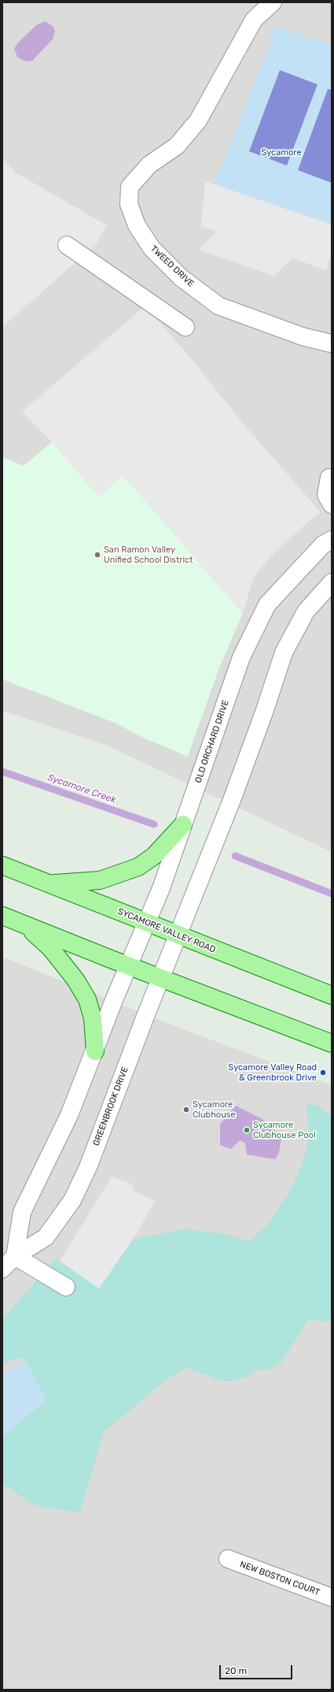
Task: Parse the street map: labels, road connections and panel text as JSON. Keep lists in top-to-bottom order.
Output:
{
  "streets": {
    "main road": ["SYCAMORE VALLEY ROAD"],
    "street": [
      "TWEED DRIVE",
      "OLD ORCHARD DRIVE",
      "GREENBROOK DRIVE",
      "NEW BOSTON COURT"
    ]
  },
  "crossings": [
    ["OLD ORCHARD DRIVE", "SYCAMORE VALLEY ROAD"],
    ["SYCAMORE VALLEY ROAD", "GREENBROOK DRIVE"]
  ],
  "water": ["Sycamore Creek"],
  "parks": ["Sycamore"],
  "places": [
    "San Ramon Valley Unified School District",
    "Sycamore Valley Road & Greenbrook Drive",
    "Sycamore Clubhouse",
    "Sycamore Clubhouse Pool"
  ],
  "scale_bar": "20 m"
}
